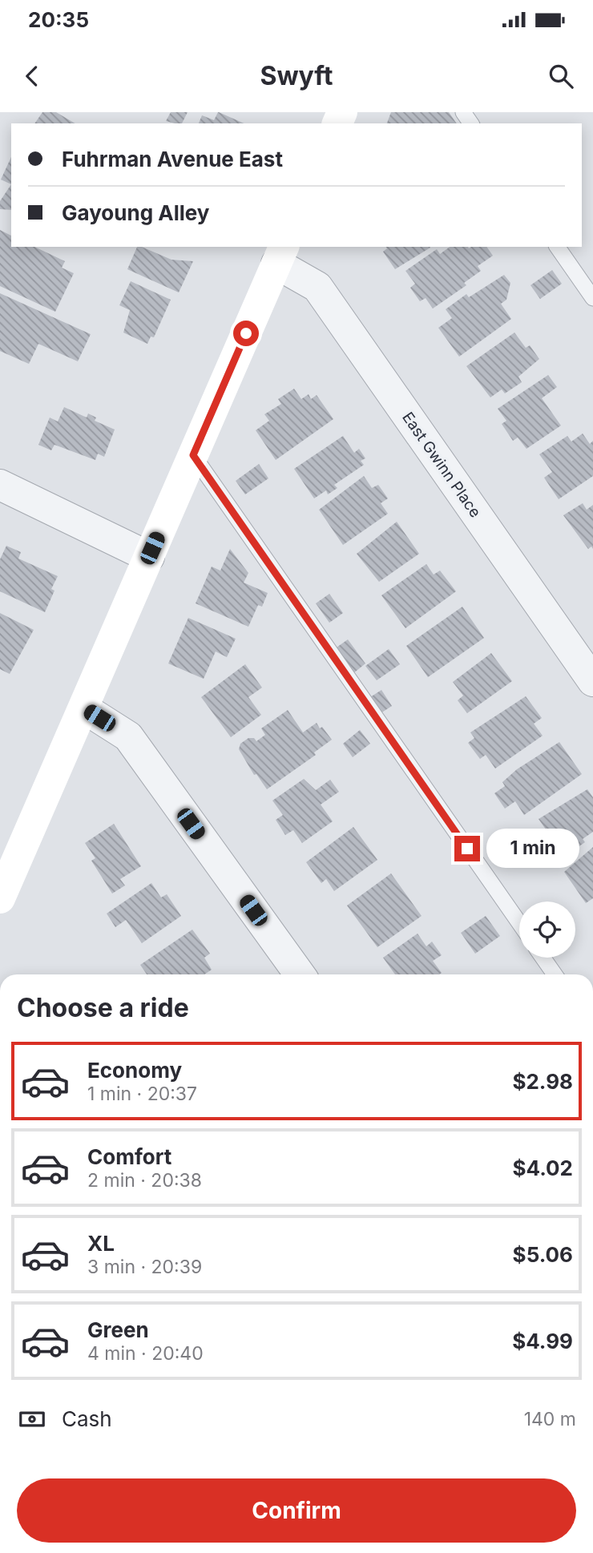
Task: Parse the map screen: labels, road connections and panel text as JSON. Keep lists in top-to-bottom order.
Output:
{
  "streets": {
    "street": ["East Gwinn Place"]
  },
  "page": {
    "status": "20:35",
    "header": "Swyft",
    "banner": ["Fuhrman Avenue East", "Gayoung Alley"],
    "bubble": "1 min",
    "heading": "Choose a ride",
    "list": [
      {
        "name": "Economy",
        "note": "1 min · 20:37",
        "value": "$2.98"
      },
      {
        "name": "Comfort",
        "note": "2 min · 20:38",
        "value": "$4.02"
      },
      {
        "name": "XL",
        "note": "3 min · 20:39",
        "value": "$5.06"
      },
      {
        "name": "Green",
        "note": "4 min · 20:40",
        "value": "$4.99"
      }
    ],
    "pay": ["Cash", "140 m"],
    "buttons": "Confirm"
  }
}
